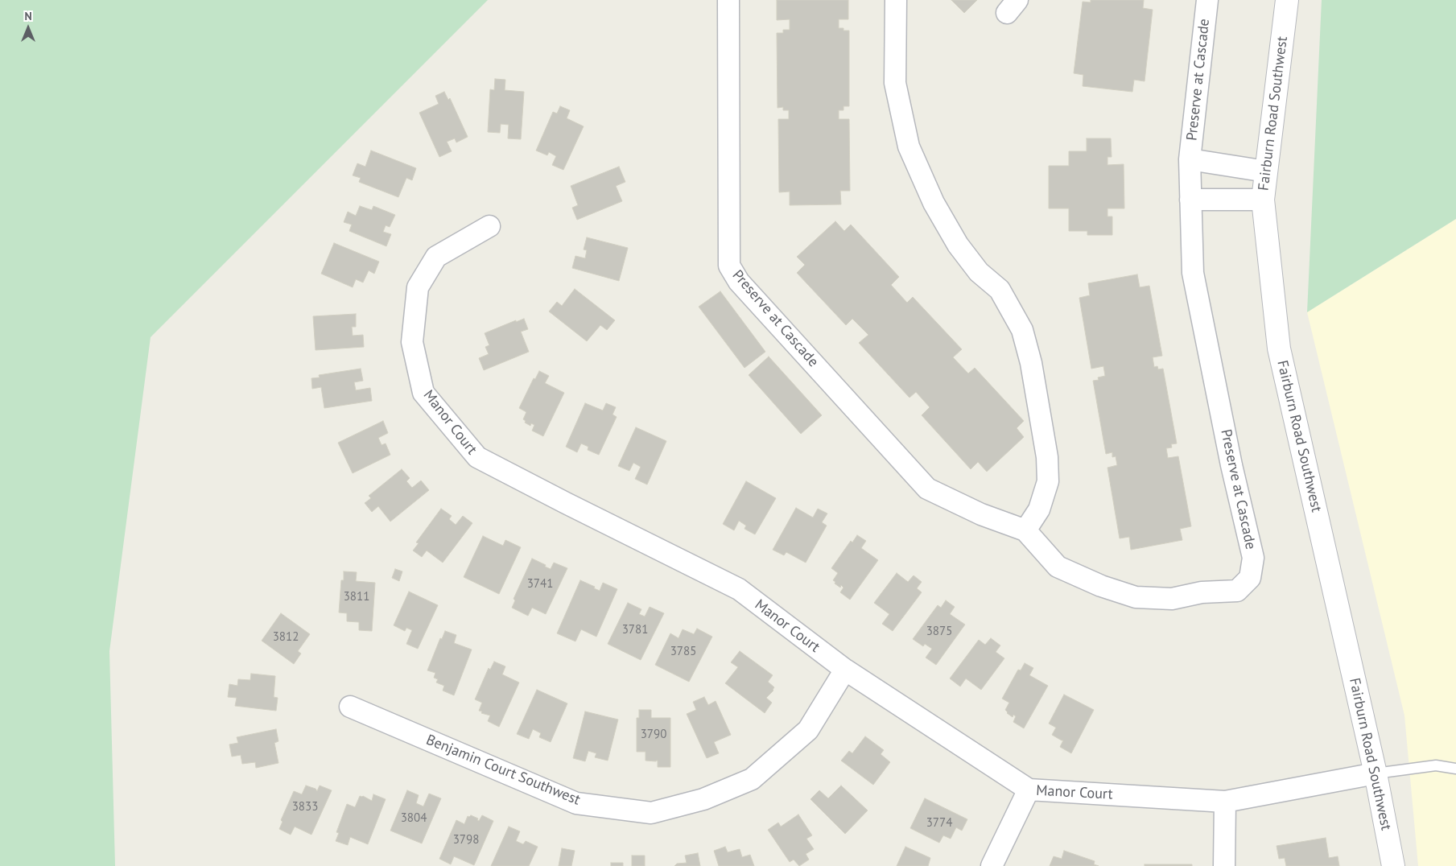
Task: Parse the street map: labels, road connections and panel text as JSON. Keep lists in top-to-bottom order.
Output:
{
  "streets": {
    "street": [
      "Preserve at Cascade",
      "Fairburn Road Southwest",
      "Manor Court",
      "Benjamin Court Southwest"
    ]
  },
  "crossings": [
    ["Preserve at Cascade", "Fairburn Road Southwest"],
    ["Fairburn Road Southwest", "Manor Court"],
    ["Manor Court", "Benjamin Court Southwest"]
  ],
  "house_numbers": [
    "3741",
    "3811",
    "3781",
    "3875",
    "3812",
    "3785",
    "3790",
    "3833",
    "3804",
    "3774",
    "3798"
  ],
  "north": "top"
}
